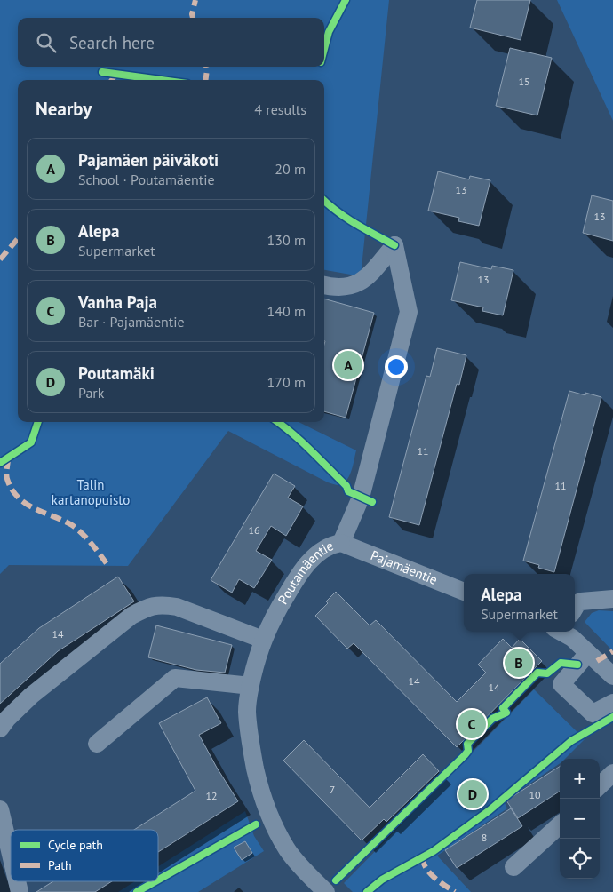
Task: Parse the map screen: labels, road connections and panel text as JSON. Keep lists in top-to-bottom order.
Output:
{
  "streets": {
    "street": ["Pajamäentie", "Poutamäentie"]
  },
  "crossings": [
    ["Pajamäentie", "Poutamäentie"]
  ],
  "parks": ["Talin kartanopuisto"],
  "house_numbers": [
    "15",
    "13",
    "13",
    "13",
    "11",
    "11",
    "16",
    "14",
    "14",
    "14",
    "7",
    "10",
    "12",
    "8"
  ],
  "legend": ["Cycle path", "Path"],
  "page": {
    "search": "Search here",
    "heading": ["Nearby", "4 results"],
    "list": [
      {
        "mark": "A",
        "name": "Pajamäen päiväkoti",
        "note": "School · Poutamäentie",
        "value": "20 m"
      },
      {
        "mark": "B",
        "name": "Alepa",
        "note": "Supermarket",
        "value": "130 m"
      },
      {
        "mark": "C",
        "name": "Vanha Paja",
        "note": "Bar · Pajamäentie",
        "value": "140 m"
      },
      {
        "mark": "D",
        "name": "Poutamäki",
        "note": "Park",
        "value": "170 m"
      }
    ],
    "pins": [
      "A",
      "B",
      "C",
      "D"
    ],
    "popup": ["Alepa", "Supermarket"],
    "map_buttons": ["+", "−"]
  }
}
